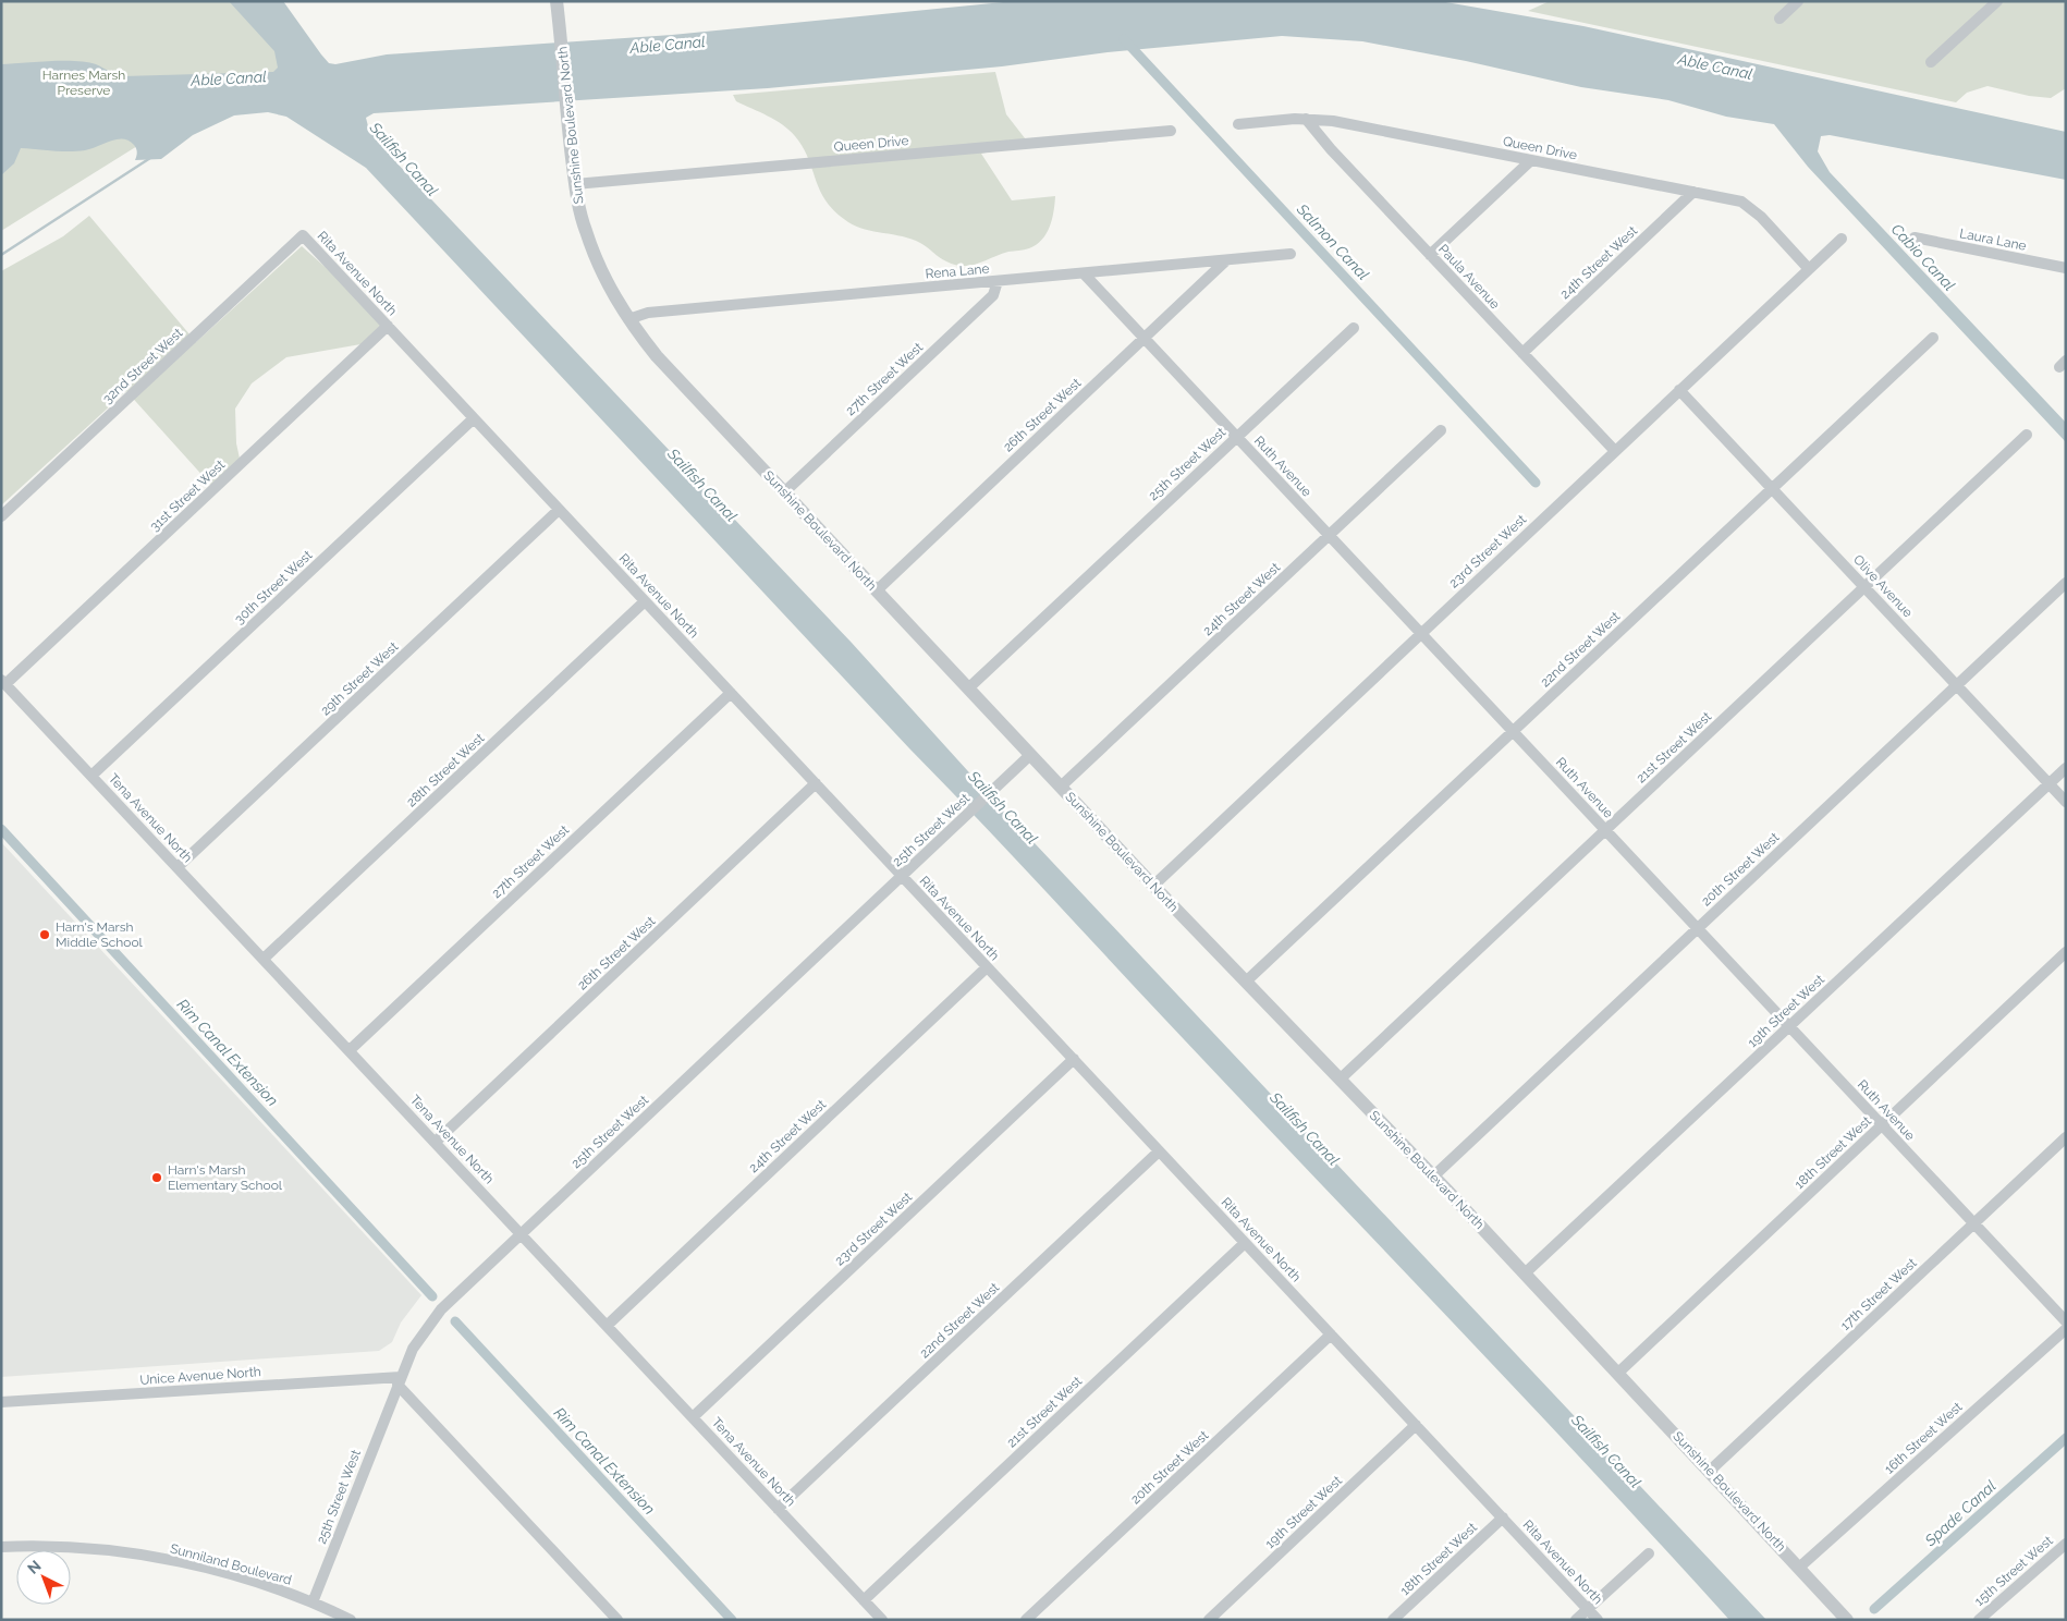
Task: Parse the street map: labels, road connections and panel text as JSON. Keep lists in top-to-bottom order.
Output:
{
  "streets": {
    "street": [
      "Sunshine Boulevard North",
      "Queen Drive",
      "Laura Lane",
      "24th Street West",
      "Rena Lane",
      "Rita Avenue North",
      "Paula Avenue",
      "32nd Street West",
      "27th Street West",
      "26th Street West",
      "25th Street West",
      "Ruth Avenue",
      "31st Street West",
      "23rd Street West",
      "Olive Avenue",
      "30th Street West",
      "22nd Street West",
      "29th Street West",
      "21st Street West",
      "28th Street West",
      "Tena Avenue North",
      "20th Street West",
      "19th Street West",
      "18th Street West",
      "17th Street West",
      "Unice Avenue North",
      "16th Street West",
      "Sunniland Boulevard",
      "15th Street West"
    ]
  },
  "crossings": [
    ["Sunshine Boulevard North", "Queen Drive"],
    ["Sunshine Boulevard North", "24th Street West"],
    ["Sunshine Boulevard North", "Rena Lane"],
    ["Sunshine Boulevard North", "27th Street West"],
    ["Sunshine Boulevard North", "26th Street West"],
    ["Sunshine Boulevard North", "25th Street West"],
    ["Sunshine Boulevard North", "23rd Street West"],
    ["Sunshine Boulevard North", "22nd Street West"],
    ["Sunshine Boulevard North", "21st Street West"],
    ["Sunshine Boulevard North", "20th Street West"],
    ["Sunshine Boulevard North", "19th Street West"],
    ["Sunshine Boulevard North", "18th Street West"],
    ["Sunshine Boulevard North", "17th Street West"],
    ["Sunshine Boulevard North", "16th Street West"],
    ["Queen Drive", "24th Street West"],
    ["Queen Drive", "Paula Avenue"],
    ["Queen Drive", "23rd Street West"],
    ["24th Street West", "Rita Avenue North"],
    ["24th Street West", "Paula Avenue"],
    ["24th Street West", "Ruth Avenue"],
    ["24th Street West", "Tena Avenue North"],
    ["Rena Lane", "27th Street West"],
    ["Rena Lane", "26th Street West"],
    ["Rena Lane", "Ruth Avenue"],
    ["Rita Avenue North", "32nd Street West"],
    ["Rita Avenue North", "27th Street West"],
    ["Rita Avenue North", "26th Street West"],
    ["Rita Avenue North", "25th Street West"],
    ["Rita Avenue North", "31st Street West"],
    ["Rita Avenue North", "23rd Street West"],
    ["Rita Avenue North", "30th Street West"],
    ["Rita Avenue North", "22nd Street West"],
    ["Rita Avenue North", "29th Street West"],
    ["Rita Avenue North", "21st Street West"],
    ["Rita Avenue North", "28th Street West"],
    ["Rita Avenue North", "20th Street West"],
    ["Rita Avenue North", "19th Street West"],
    ["Rita Avenue North", "18th Street West"],
    ["Paula Avenue", "23rd Street West"],
    ["27th Street West", "Tena Avenue North"],
    ["26th Street West", "Ruth Avenue"],
    ["26th Street West", "Tena Avenue North"],
    ["25th Street West", "Ruth Avenue"],
    ["25th Street West", "Tena Avenue North"],
    ["25th Street West", "Unice Avenue North"],
    ["25th Street West", "Sunniland Boulevard"],
    ["Ruth Avenue", "23rd Street West"],
    ["Ruth Avenue", "22nd Street West"],
    ["Ruth Avenue", "21st Street West"],
    ["Ruth Avenue", "20th Street West"],
    ["Ruth Avenue", "19th Street West"],
    ["Ruth Avenue", "18th Street West"],
    ["Ruth Avenue", "17th Street West"],
    ["31st Street West", "Tena Avenue North"],
    ["23rd Street West", "Olive Avenue"],
    ["23rd Street West", "Tena Avenue North"],
    ["Olive Avenue", "22nd Street West"],
    ["Olive Avenue", "21st Street West"],
    ["Olive Avenue", "20th Street West"],
    ["Olive Avenue", "19th Street West"],
    ["30th Street West", "Tena Avenue North"],
    ["22nd Street West", "Tena Avenue North"],
    ["29th Street West", "Tena Avenue North"],
    ["21st Street West", "Tena Avenue North"],
    ["28th Street West", "Tena Avenue North"]
  ],
  "water": [
    "Able Canal",
    "Sailfish Canal",
    "Salmon Canal",
    "Cabio Canal",
    "Rim Canal Extension",
    "Spade Canal"
  ],
  "parks": ["Harnes Marsh Preserve"],
  "places": ["Harn's Marsh Middle School", "Harn's Marsh Elementary School"],
  "north": "top left"
}
